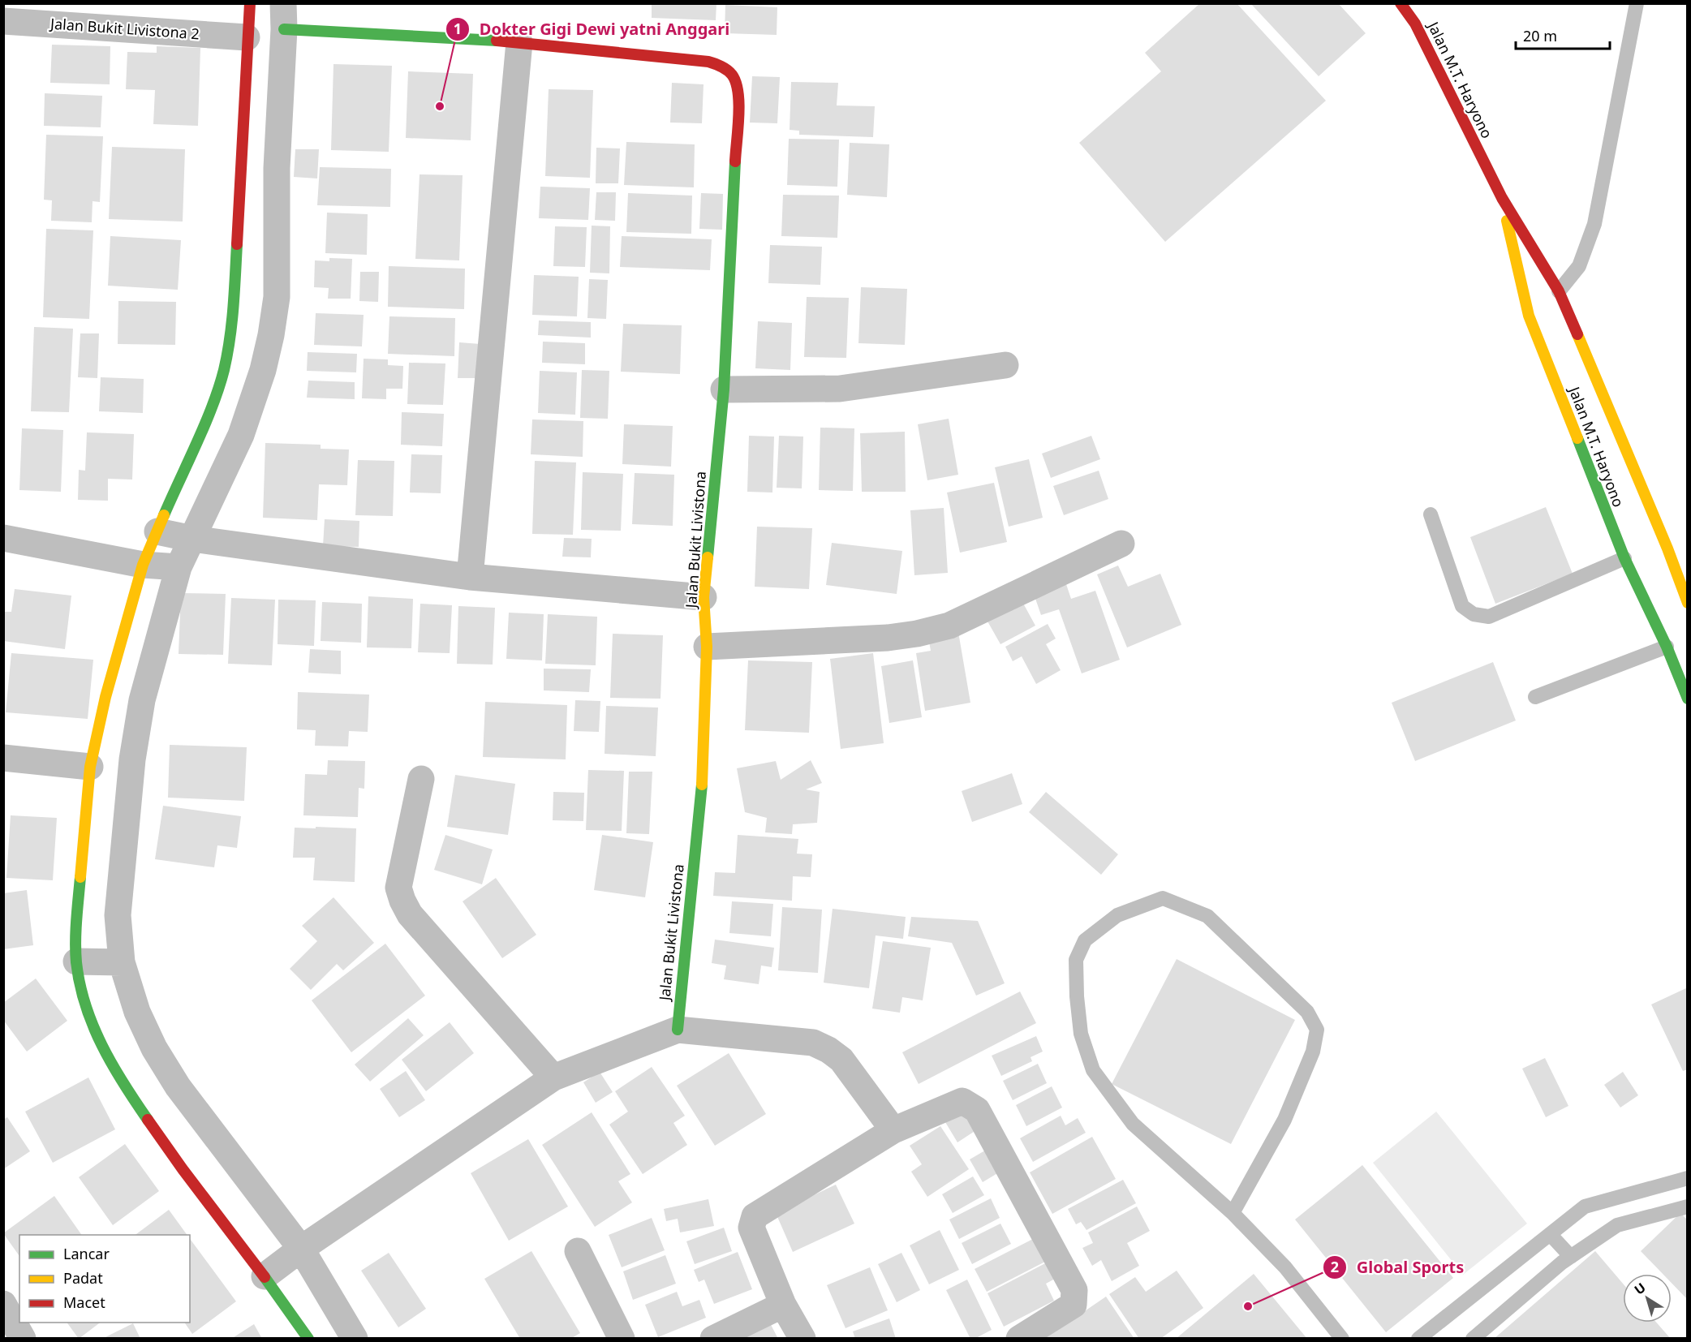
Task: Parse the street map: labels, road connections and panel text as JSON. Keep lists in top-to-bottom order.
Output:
{
  "streets": {
    "street": ["Jalan Bukit Livistona 2", "Jalan M.T. Haryono", "Jalan Bukit Livistona"]
  },
  "places": ["Dokter Gigi Dewi yatni Anggari", "Global Sports"],
  "legend": ["Lancar", "Padat", "Macet"],
  "scale_bar": "20 m",
  "north": "top left"
}
